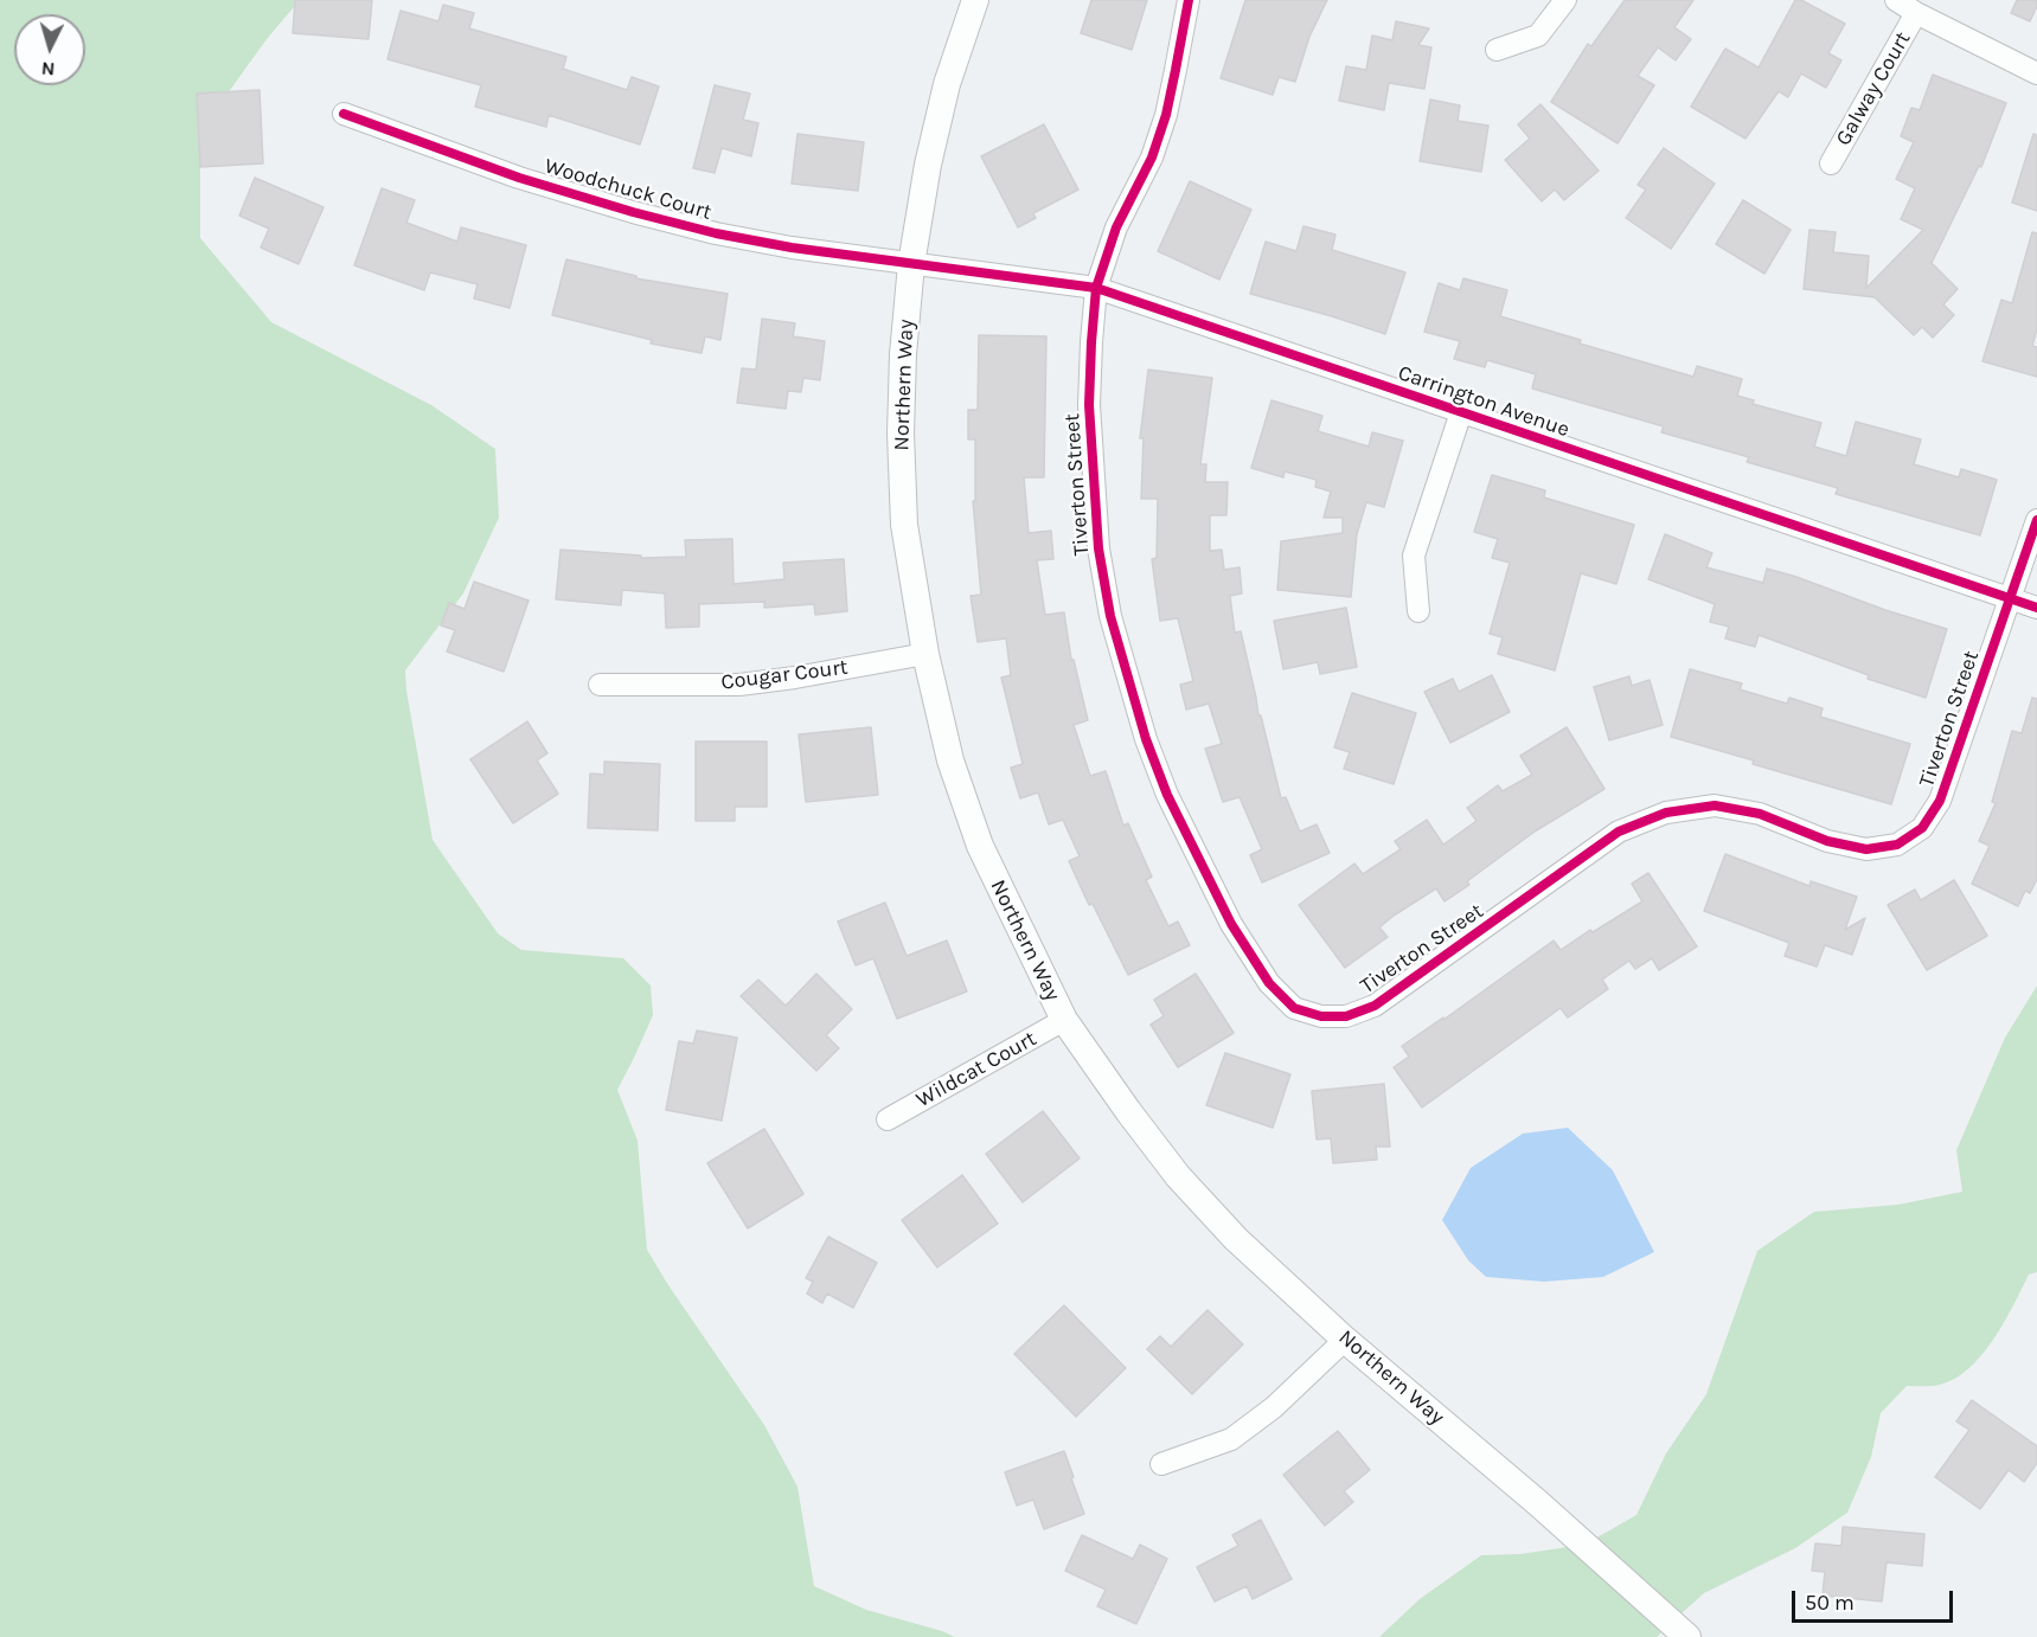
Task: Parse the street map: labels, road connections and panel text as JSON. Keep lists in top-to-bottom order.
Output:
{
  "streets": {
    "street": [
      "Galway Court",
      "Woodchuck Court",
      "Northern Way",
      "Carrington Avenue",
      "Tiverton Street",
      "Cougar Court",
      "Wildcat Court"
    ]
  },
  "crossings": [
    ["Woodchuck Court", "Northern Way"],
    ["Woodchuck Court", "Carrington Avenue"],
    ["Northern Way", "Carrington Avenue"],
    ["Northern Way", "Cougar Court"],
    ["Northern Way", "Wildcat Court"],
    ["Carrington Avenue", "Tiverton Street"]
  ],
  "scale_bar": "50 m",
  "north": "bottom"
}
